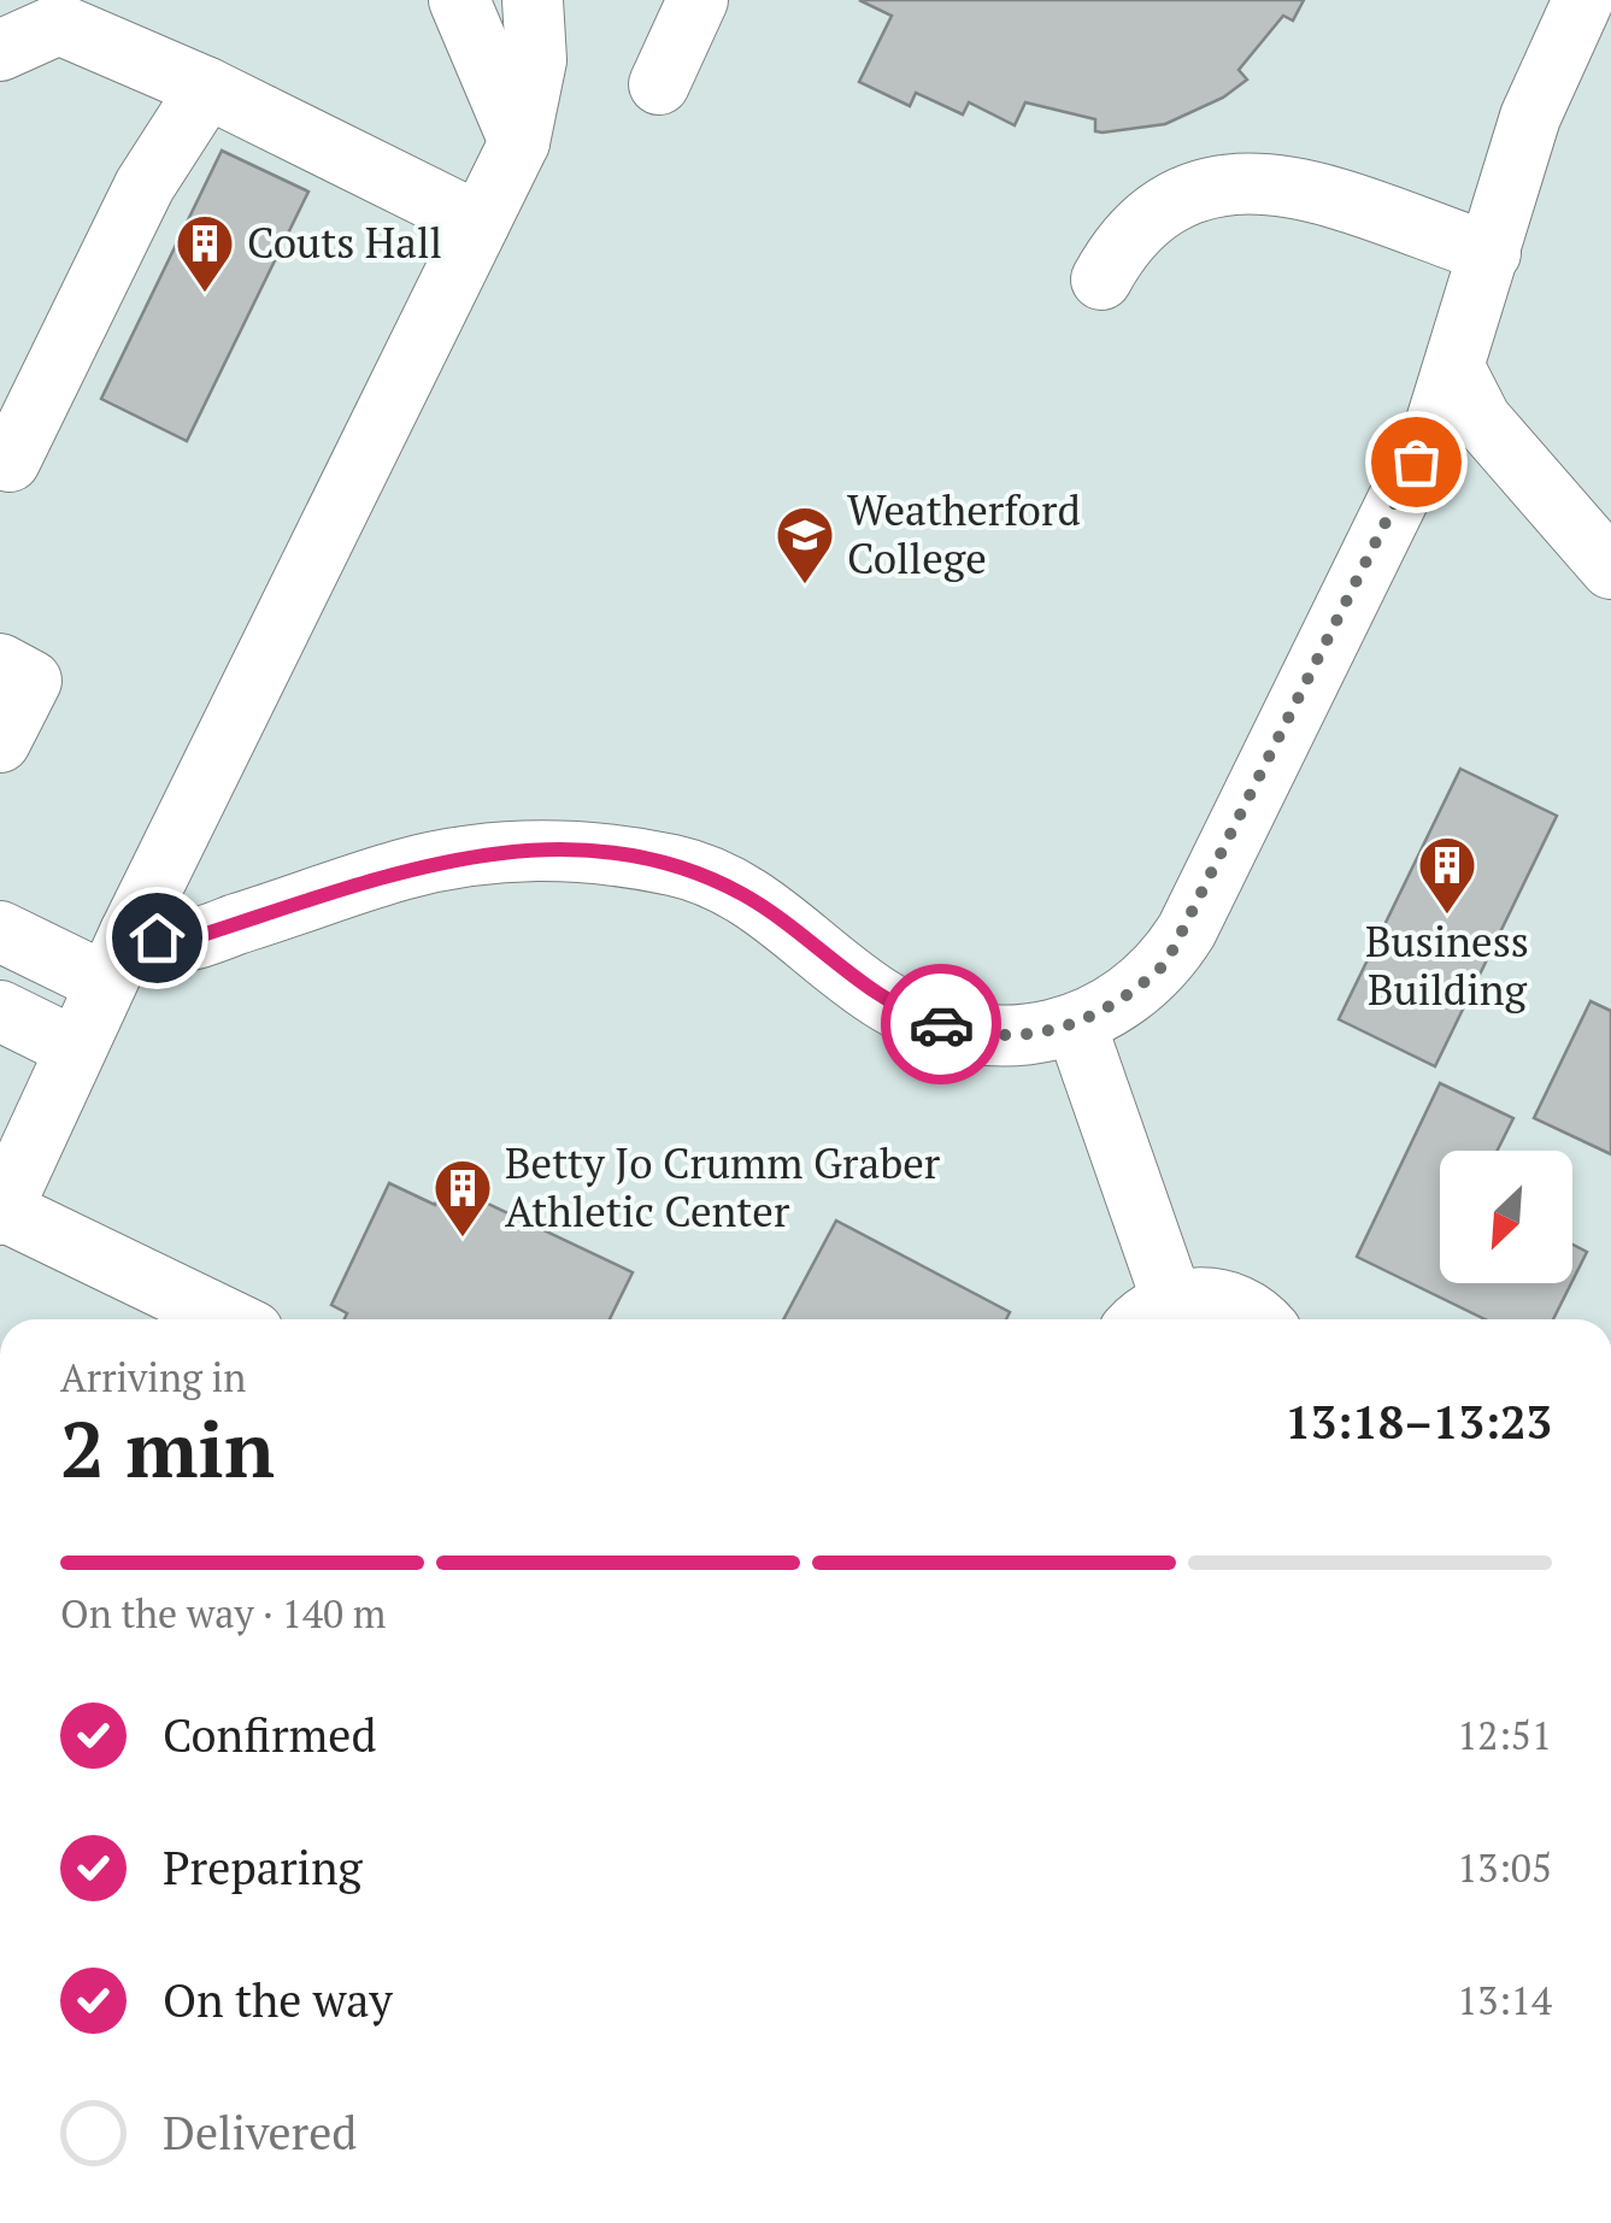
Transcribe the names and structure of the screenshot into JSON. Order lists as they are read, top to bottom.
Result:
{
  "places": {
    "building": ["Couts Hall", "Business Building", "Betty Jo Crumm Graber Athletic Center"],
    "school or university": ["Weatherford College"]
  },
  "north": "bottom left",
  "page": {
    "heading": ["2 min", "Arriving in", "13:18–13:23"],
    "bar": "On the way · 140 m",
    "list": [
      ["Confirmed", "12:51"],
      ["Preparing", "13:05"],
      ["On the way", "13:14"],
      "Delivered"
    ]
  }
}
